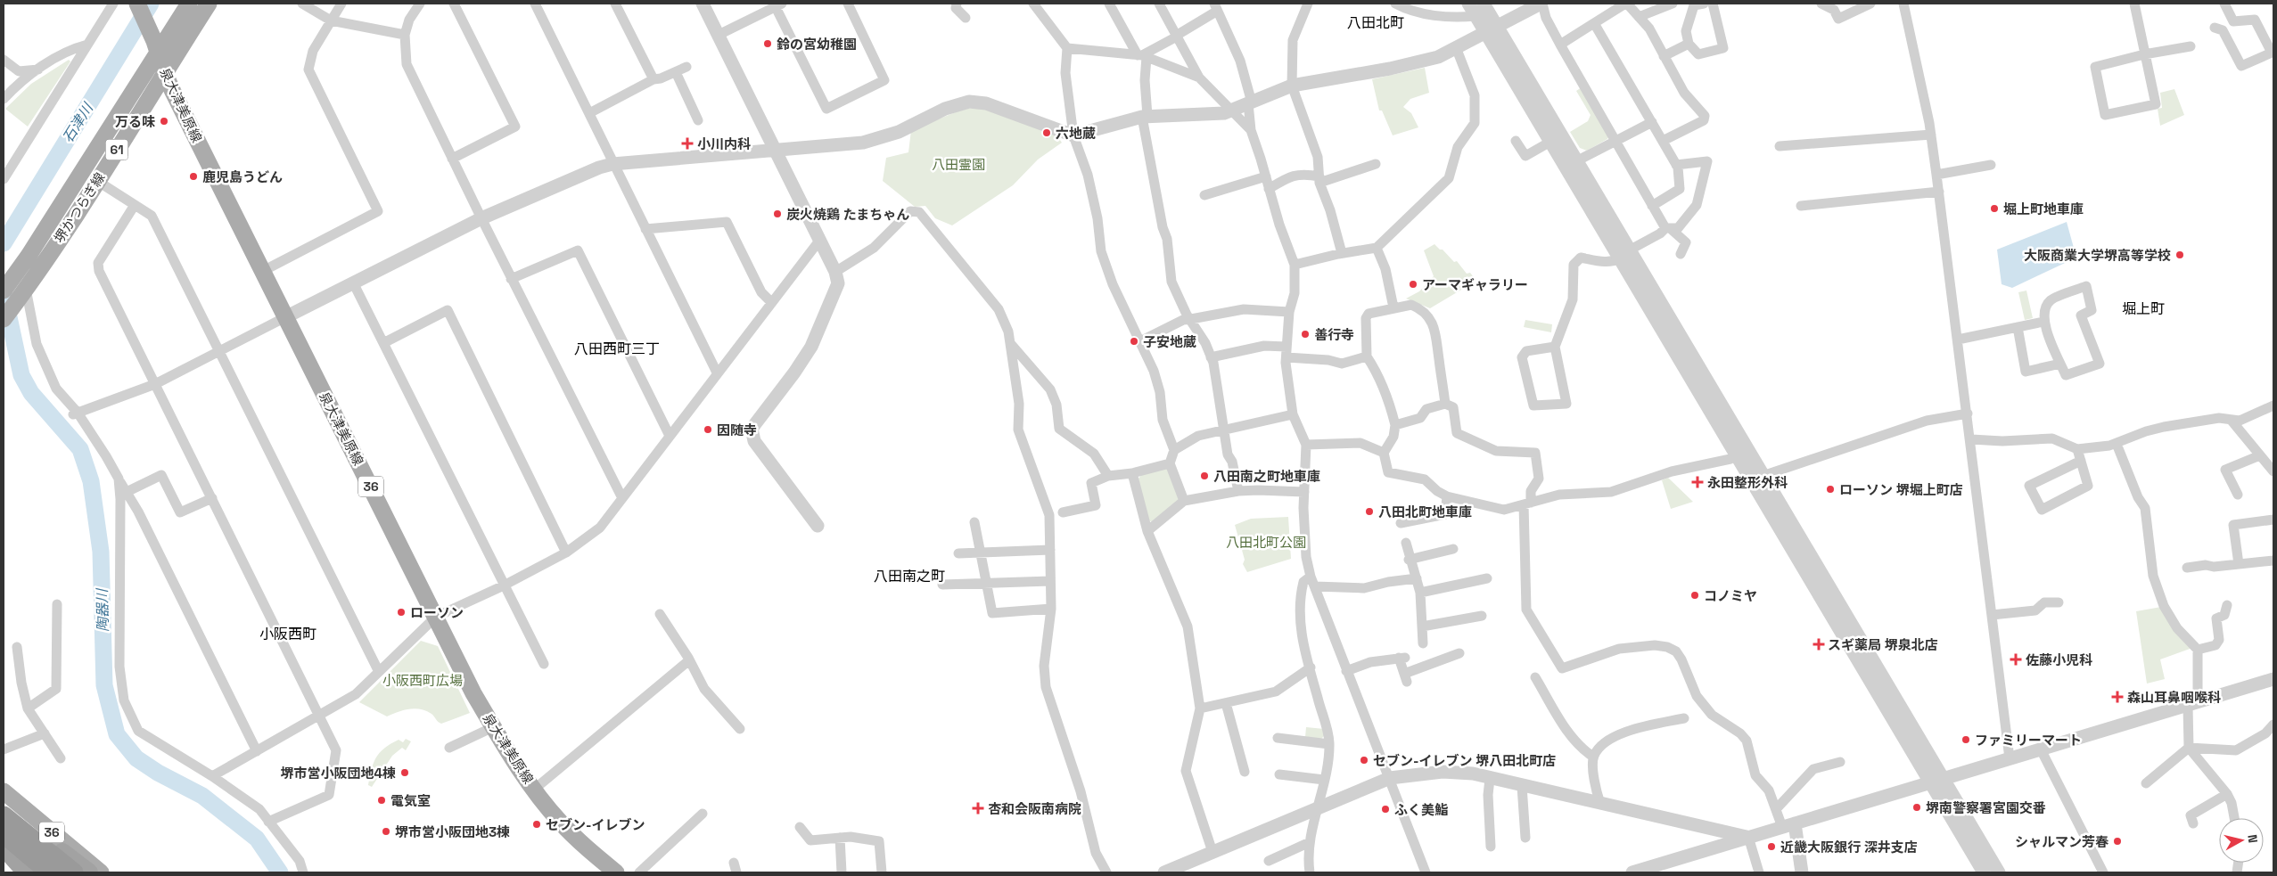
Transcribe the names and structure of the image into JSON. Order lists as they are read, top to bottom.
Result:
{
  "streets": {
    "main road": [
      "泉大津美原線",
      "61",
      "堺かつらぎ線",
      "36"
    ]
  },
  "crossings": [
    ["泉大津美原線", "堺かつらぎ線"]
  ],
  "districts": [
    "八田北町",
    "堀上町",
    "八田西町三丁",
    "八田南之町",
    "小阪西町"
  ],
  "water": ["石津川", "陶器川"],
  "parks": ["八田霊園", "八田北町公園", "小阪西町広場"],
  "places": {
    "other": [
      "鈴の宮幼稚園",
      "万る味",
      "六地蔵",
      "鹿児島うどん",
      "堀上町地車庫",
      "炭火焼鶏 たまちゃん",
      "大阪商業大学堺高等学校",
      "アーマギャラリー",
      "善行寺",
      "子安地蔵",
      "因随寺",
      "八田南之町地車庫",
      "ローソン 堺堀上町店",
      "八田北町地車庫",
      "コノミヤ",
      "ローソン",
      "ファミリーマート",
      "セブン-イレブン 堺八田北町店",
      "堺市営小阪団地4棟",
      "電気室",
      "堺南警察署宮園交番",
      "ふく美鮨",
      "セブン-イレブン",
      "堺市営小阪団地3棟",
      "シャルマン芳春",
      "近畿大阪銀行 深井支店"
    ],
    "health": [
      "小川内科",
      "永田整形外科",
      "スギ薬局 堺泉北店",
      "佐藤小児科",
      "森山耳鼻咽喉科",
      "杏和会阪南病院"
    ]
  },
  "north": "right"
}
